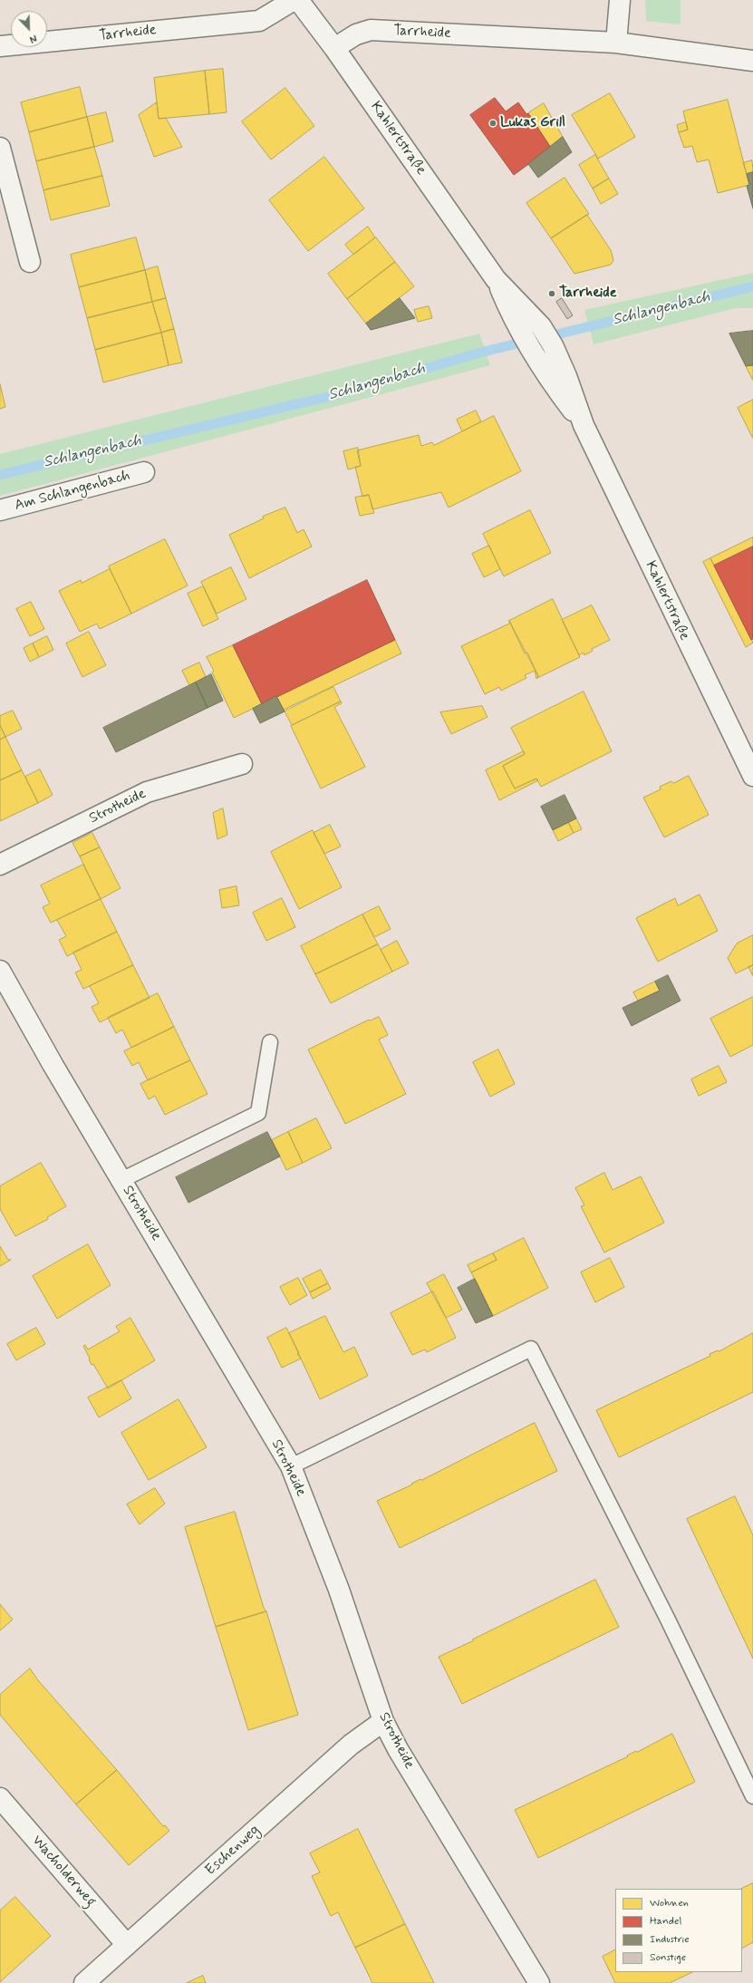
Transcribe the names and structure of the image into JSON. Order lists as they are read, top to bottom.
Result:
{
  "streets": {
    "street": [
      "Tarrheide",
      "Kahlertstraße",
      "Am Schlangenbach",
      "Strotheide",
      "Eschenweg",
      "Wacholderweg"
    ]
  },
  "crossings": [
    ["Tarrheide", "Kahlertstraße"],
    ["Strotheide", "Eschenweg"],
    ["Eschenweg", "Wacholderweg"]
  ],
  "water": ["Schlangenbach"],
  "places": ["Lukas Grill", "Tarrheide"],
  "legend": [
    "Wohnen",
    "Handel",
    "Industrie",
    "Sonstige"
  ],
  "north": "bottom right"
}
